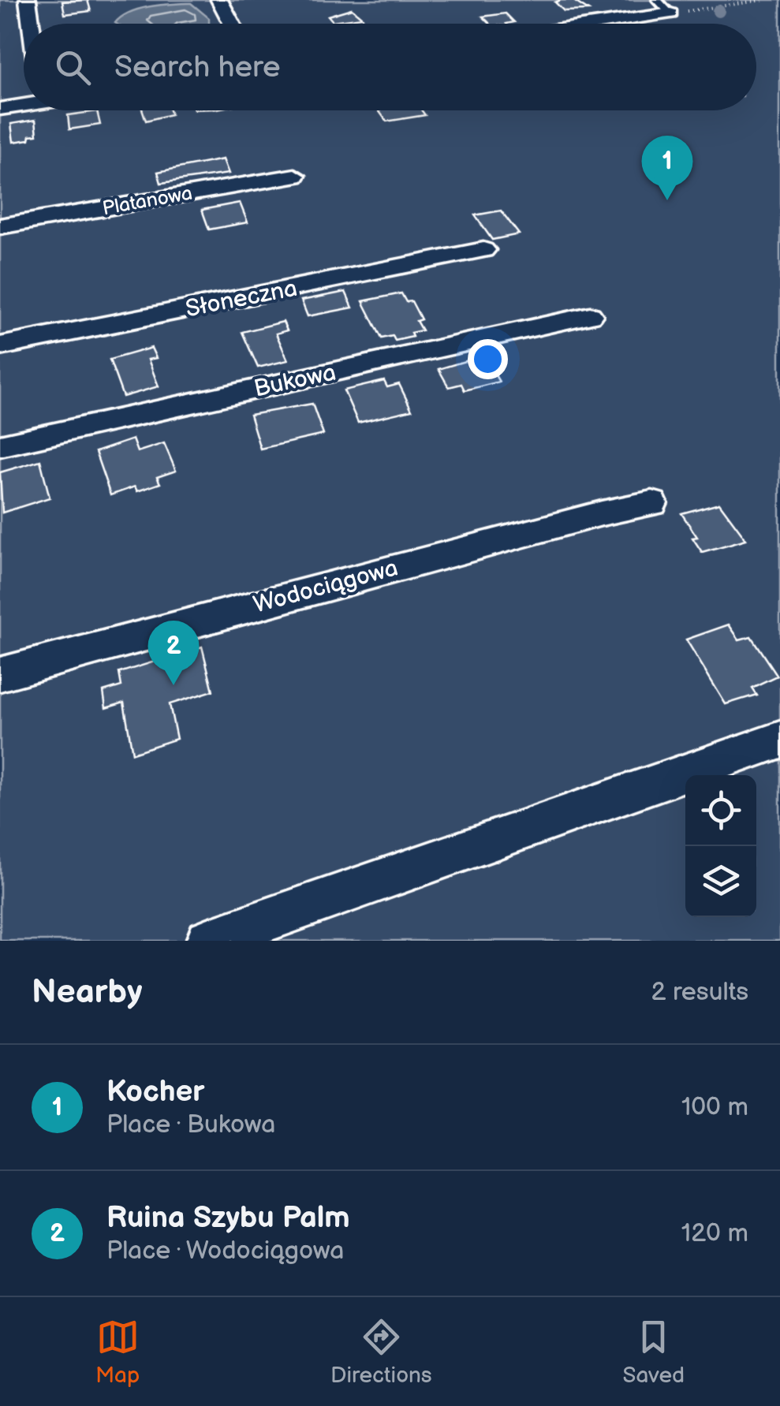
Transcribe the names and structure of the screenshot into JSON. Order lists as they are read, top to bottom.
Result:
{
  "streets": {
    "street": [
      "Platanowa",
      "Słoneczna",
      "Bukowa",
      "Wodociągowa"
    ]
  },
  "page": {
    "search": "Search here",
    "pins": ["1", "2"],
    "heading": ["Nearby", "2 results"],
    "list": [
      {
        "mark": "1",
        "name": "Kocher",
        "note": "Place · Bukowa",
        "value": "100 m"
      },
      {
        "mark": "2",
        "name": "Ruina Szybu Palm",
        "note": "Place · Wodociągowa",
        "value": "120 m"
      }
    ],
    "nav": ["Map", "Directions", "Saved"]
  }
}
